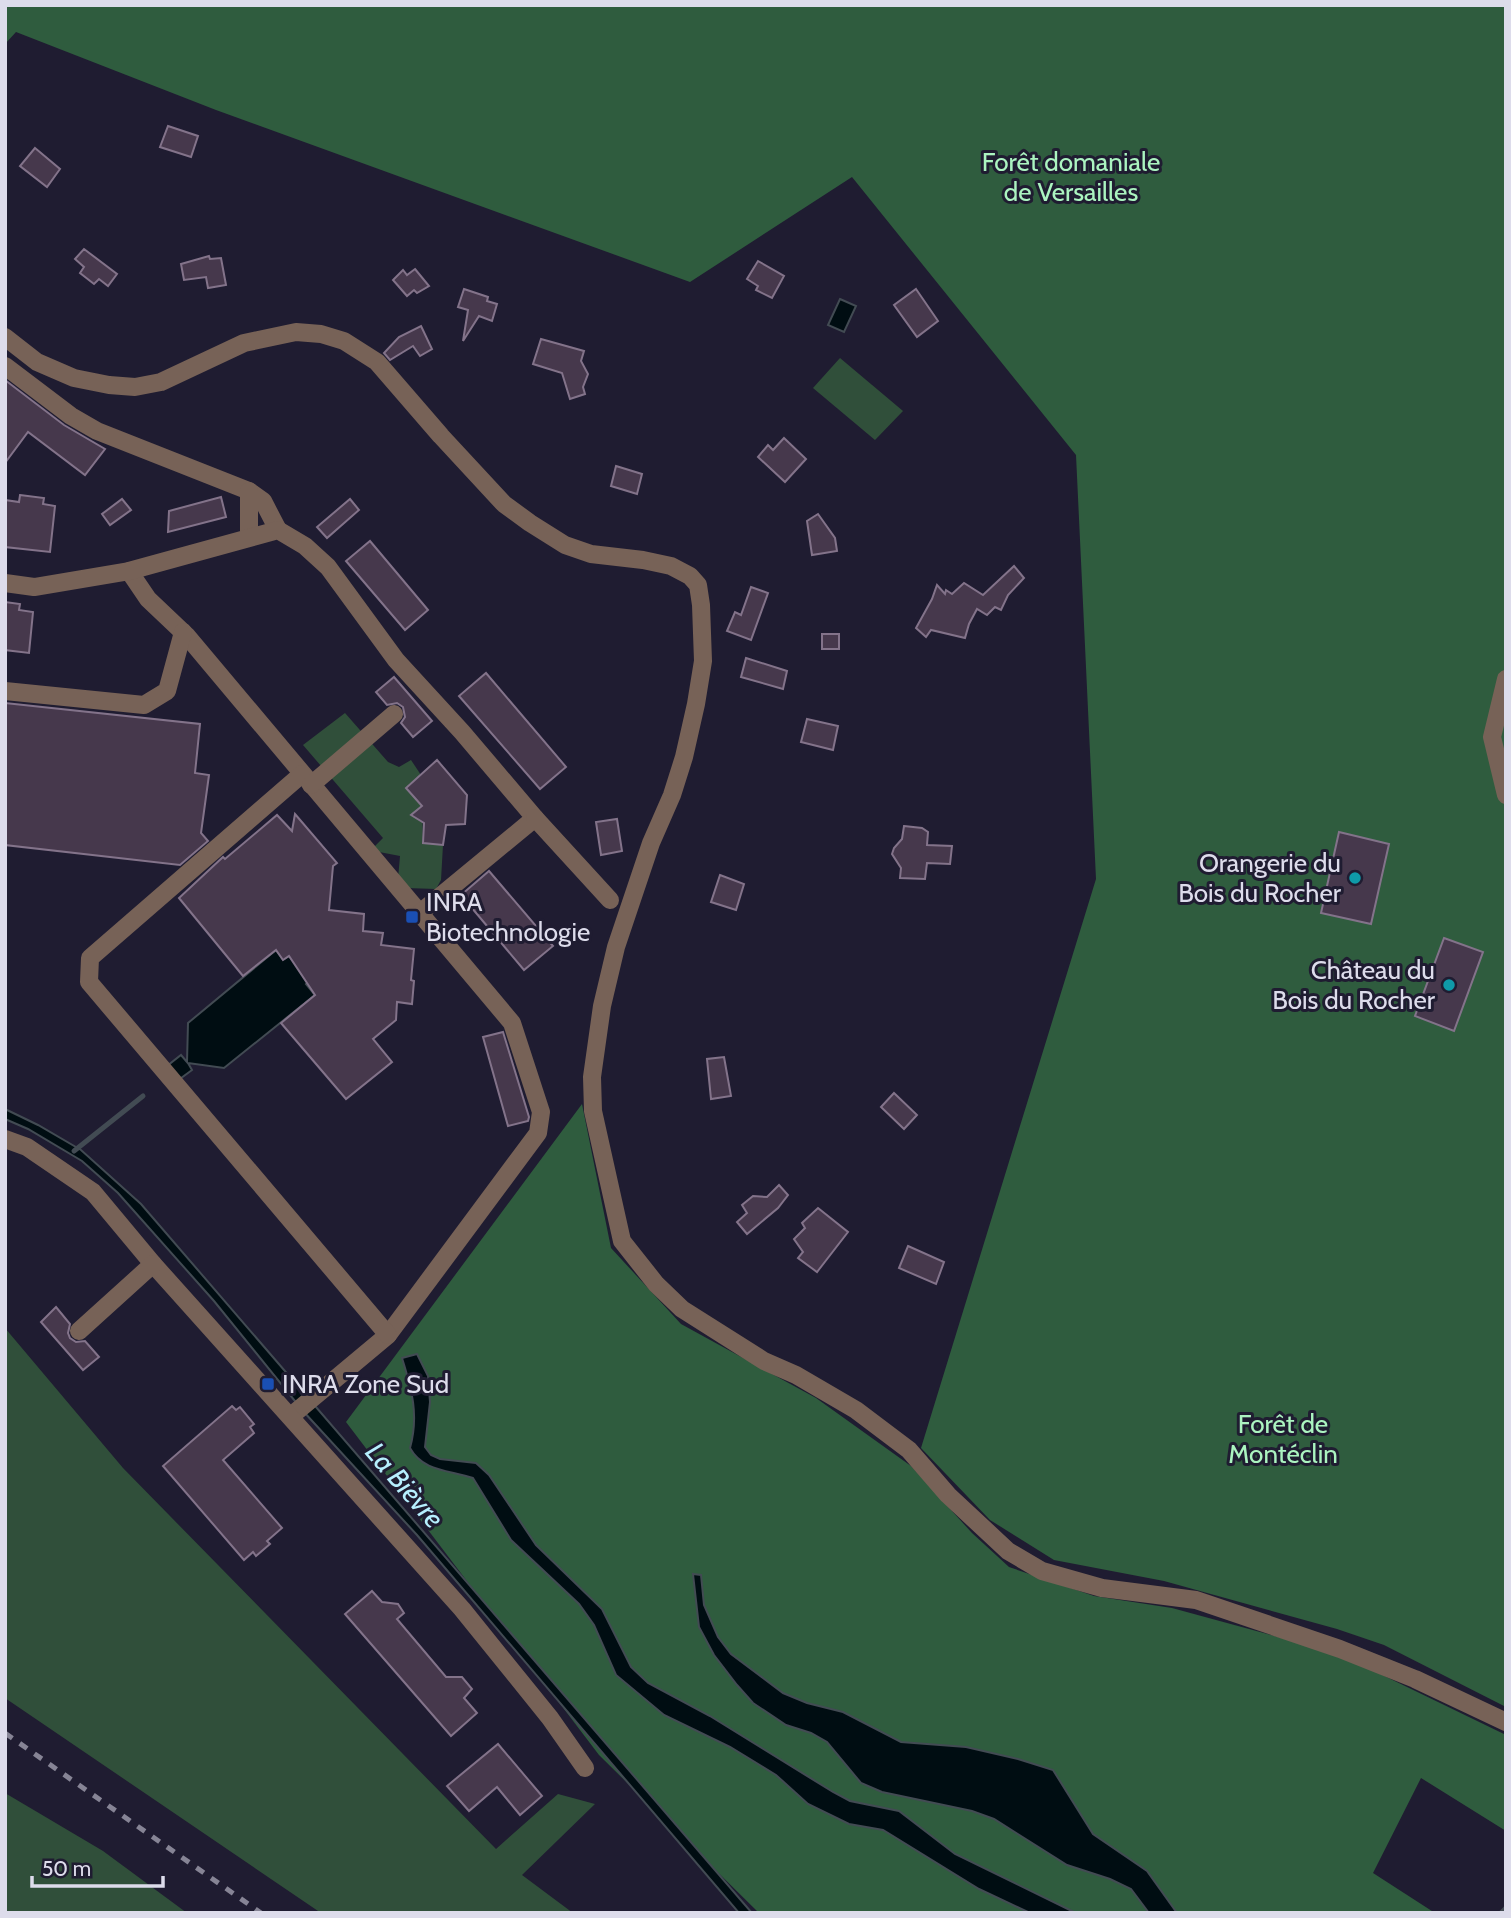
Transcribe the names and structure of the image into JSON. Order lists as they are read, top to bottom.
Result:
{
  "water": ["La Bièvre"],
  "parks": ["Forêt domaniale de Versailles", "Forêt de Montéclin"],
  "places": {
    "other": ["Orangerie du Bois du Rocher", "Château du Bois du Rocher"],
    "transit": ["INRA Biotechnologie", "INRA Zone Sud"]
  },
  "scale_bar": "50 m"
}
